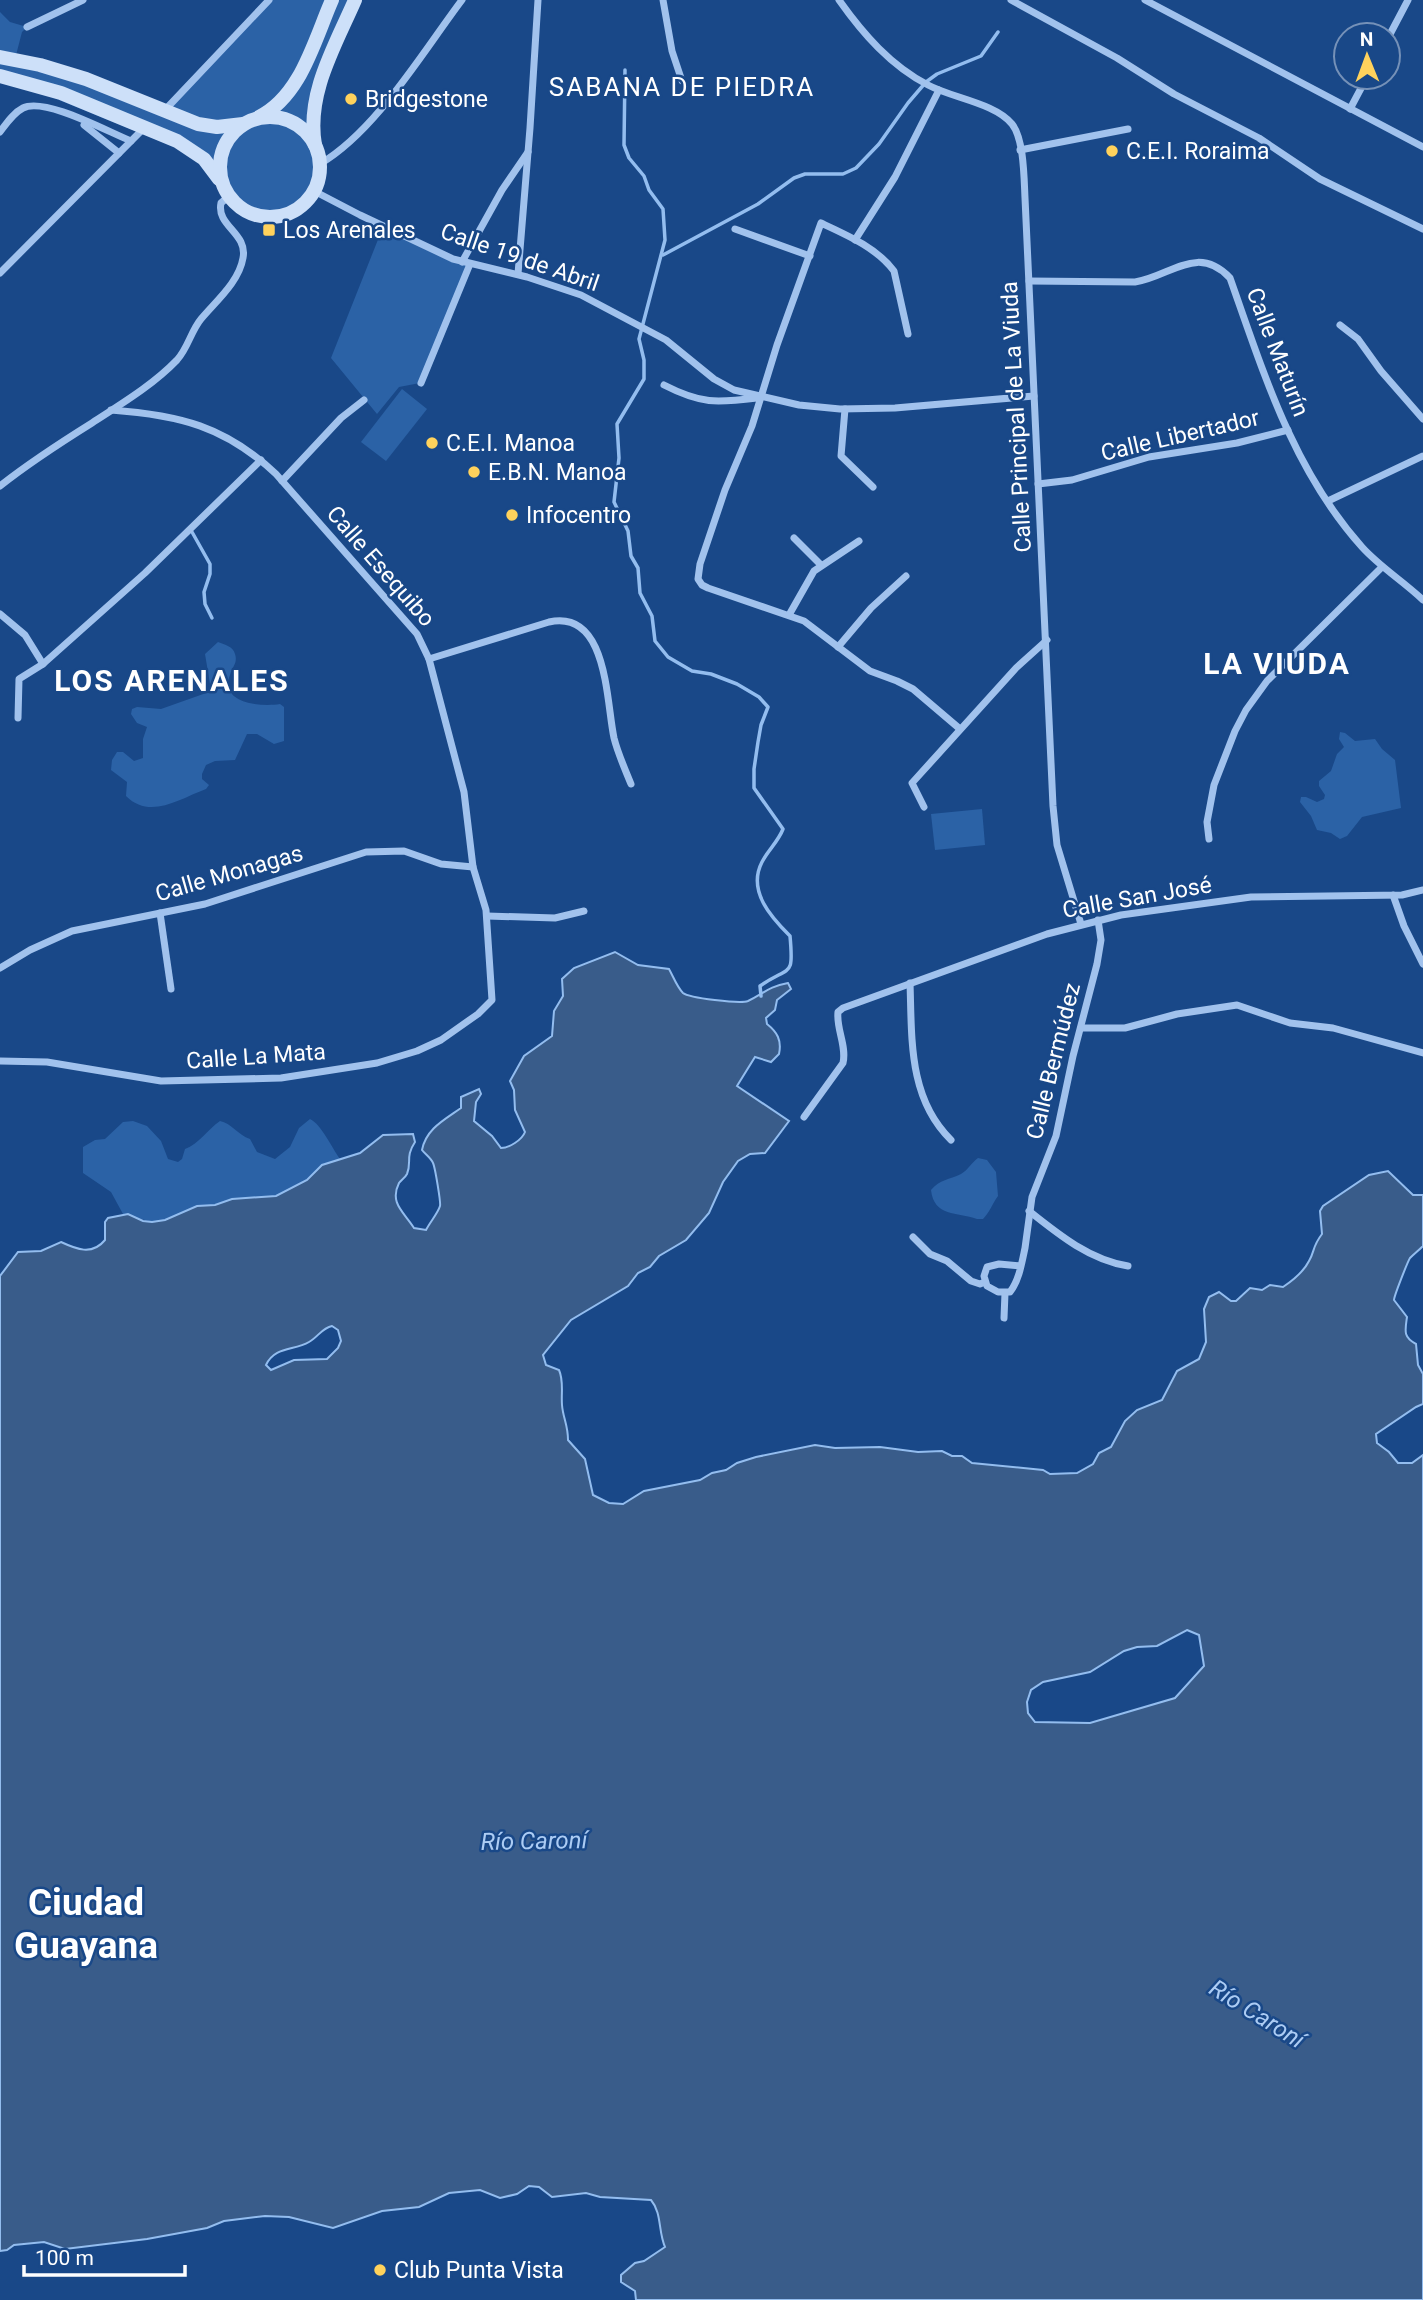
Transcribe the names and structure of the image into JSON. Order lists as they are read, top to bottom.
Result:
{
  "streets": {
    "street": [
      "Calle 19 de Abril",
      "Calle Maturín",
      "Calle Principal de La Viuda",
      "Calle Libertador",
      "Calle Esequibo",
      "Calle Monagas",
      "Calle San José",
      "Calle La Mata",
      "Calle Bermúdez"
    ]
  },
  "crossings": [
    ["Calle 19 de Abril", "Calle Principal de La Viuda"],
    ["Calle Maturín", "Calle Principal de La Viuda"],
    ["Calle Maturín", "Calle Libertador"],
    ["Calle Principal de La Viuda", "Calle Libertador"],
    ["Calle Principal de La Viuda", "Calle San José"],
    ["Calle Esequibo", "Calle Monagas"],
    ["Calle Esequibo", "Calle La Mata"],
    ["Calle San José", "Calle Bermúdez"]
  ],
  "districts": [
    "SABANA DE PIEDRA",
    "LA VIUDA",
    "LOS ARENALES",
    "Ciudad Guayana"
  ],
  "water": ["Río Caroní"],
  "places": {
    "other": [
      "Bridgestone",
      "C.E.I. Roraima",
      "C.E.I. Manoa",
      "E.B.N. Manoa",
      "Infocentro",
      "Club Punta Vista"
    ],
    "transit": ["Los Arenales"]
  },
  "scale_bar": "100 m",
  "north": "top"
}
